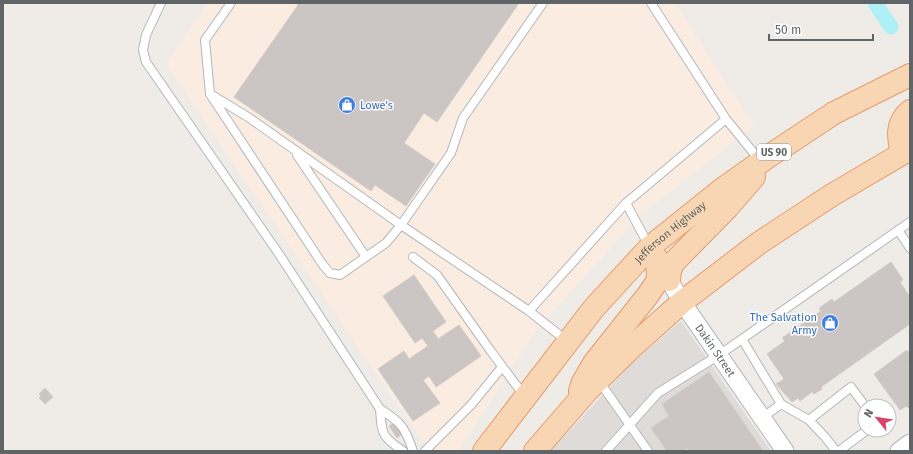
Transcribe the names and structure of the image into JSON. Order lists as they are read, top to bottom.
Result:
{
  "streets": {
    "main road": ["US 90", "Jefferson Highway"],
    "street": ["Dakin Street"]
  },
  "crossings": [
    ["Jefferson Highway", "Dakin Street"]
  ],
  "places": {
    "shop": ["Lowe's", "The Salvation Army"]
  },
  "scale_bar": "50 m",
  "north": "top left"
}
